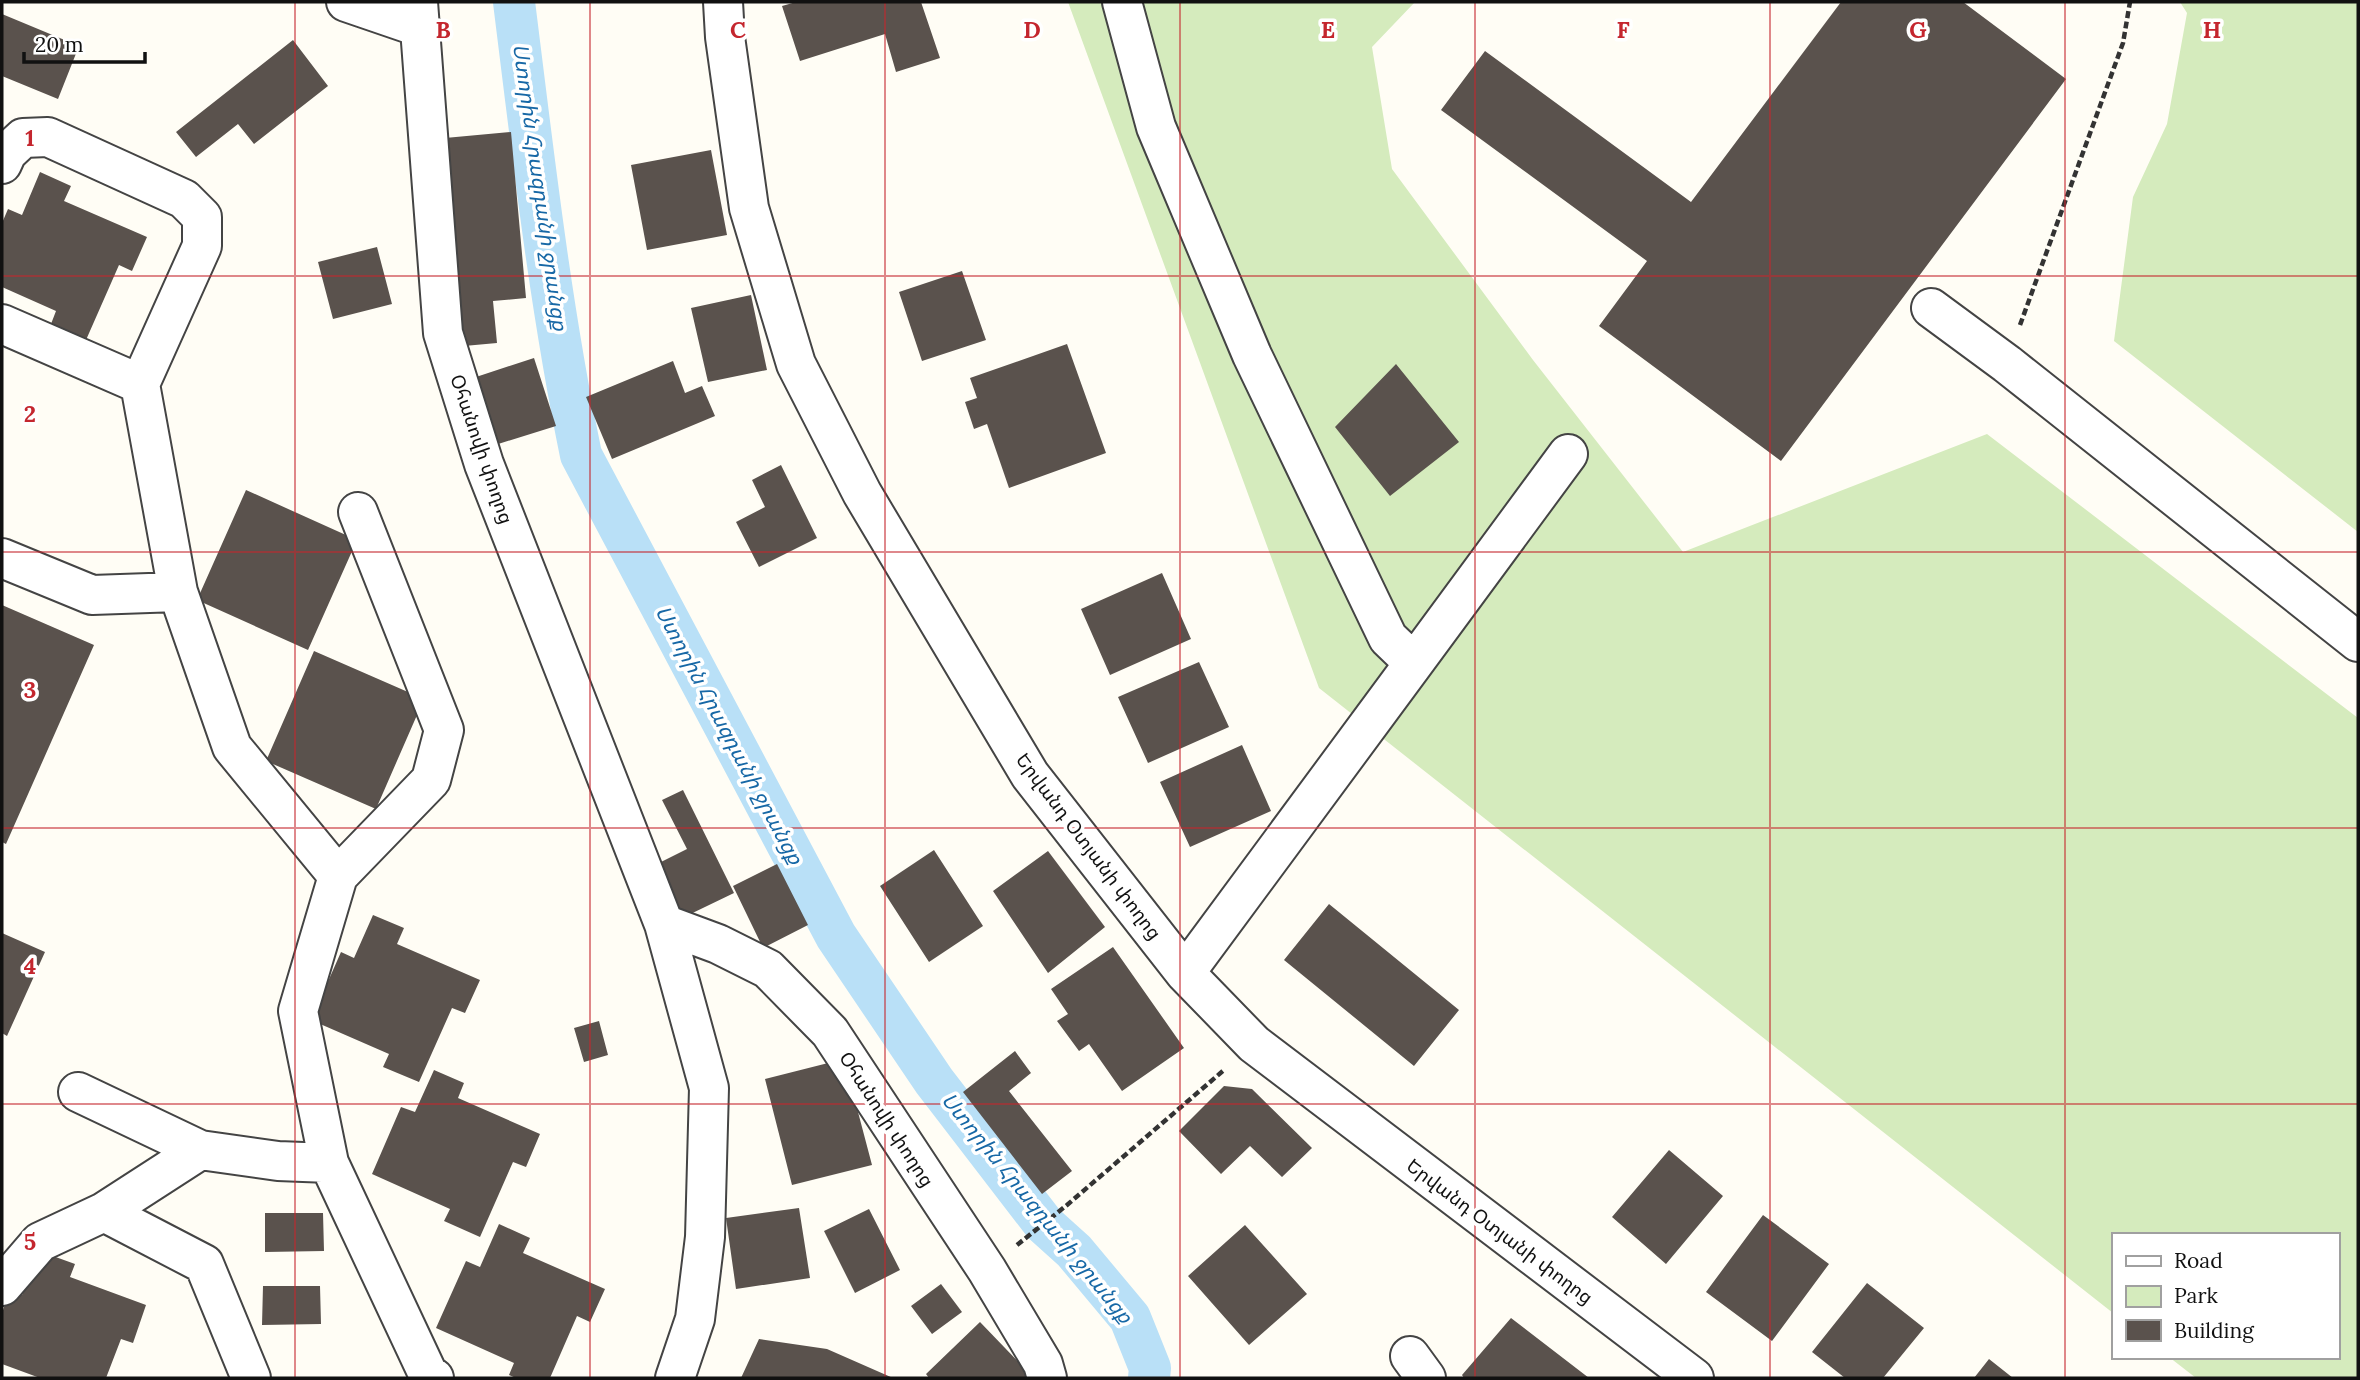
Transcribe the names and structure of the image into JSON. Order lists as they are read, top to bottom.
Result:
{
  "streets": {
    "street": ["Օհանովի փողոց", "Երվանդ Օտյանի փողոց"]
  },
  "water": ["Ստորին Հրազդանի ջրանցք"],
  "legend": ["Road", "Park", "Building"],
  "scale_bar": "20 m",
  "grid": {
    "columns": [
      "B",
      "C",
      "D",
      "E",
      "F",
      "G",
      "H"
    ],
    "rows": [
      "1",
      "2",
      "3",
      "4",
      "5"
    ]
  }
}
